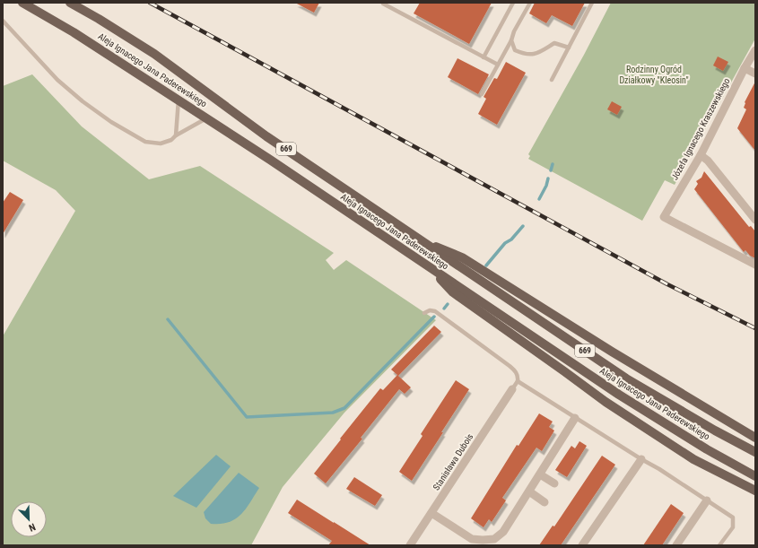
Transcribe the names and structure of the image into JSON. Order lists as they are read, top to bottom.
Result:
{
  "streets": {
    "main road": ["Aleja Ignacego Jana Paderewskiego", "669"],
    "street": ["Józefa Ignacego Kraszewskiego", "Stanisława Dubois"]
  },
  "parks": ["Rodzinny Ogród Działkowy \"Kleosin\""],
  "north": "bottom right"
}
